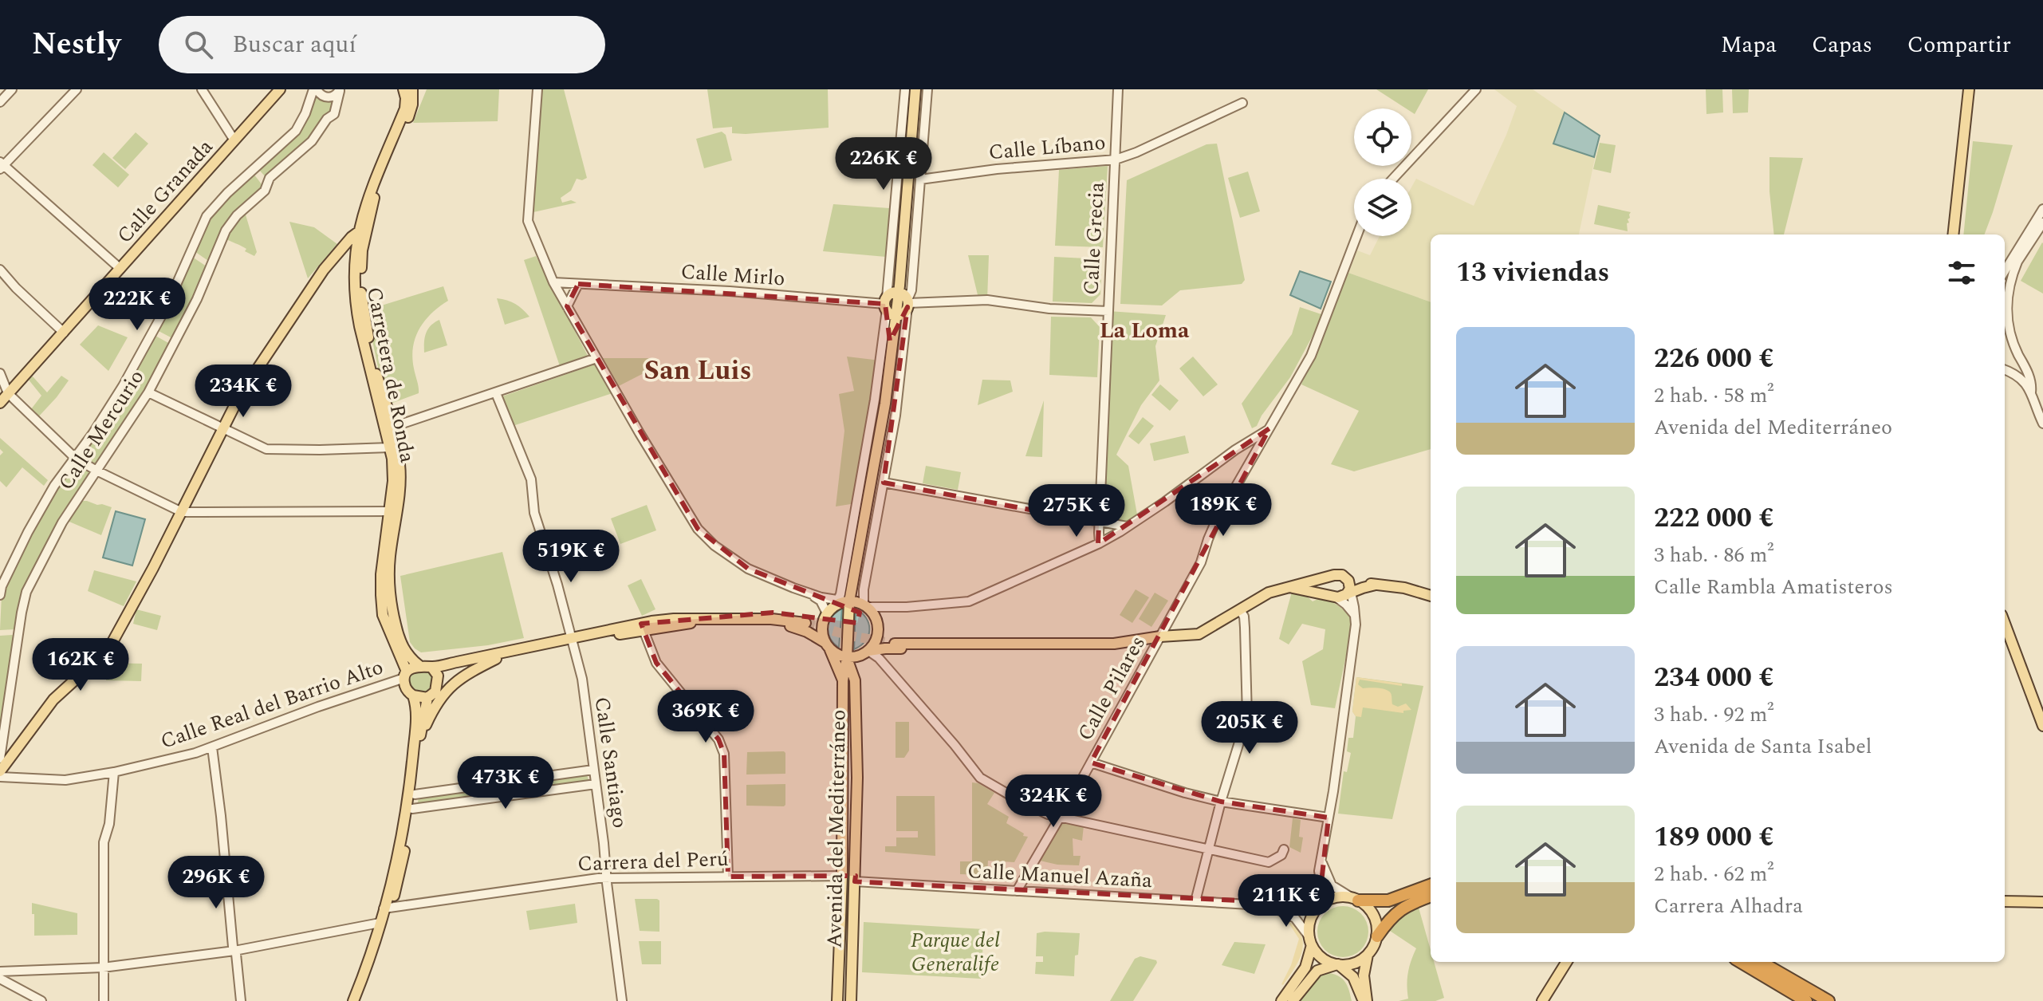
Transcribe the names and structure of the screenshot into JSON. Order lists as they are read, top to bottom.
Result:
{
  "streets": {
    "main road": ["Calle Granada", "Carretera de Ronda", "Avenida del Mediterráneo"],
    "street": [
      "Calle Líbano",
      "Calle Grecia",
      "Calle Mirlo",
      "Calle Mercurio",
      "Calle Pilares",
      "Calle Real del Barrio Alto",
      "Calle Santiago",
      "Carrera del Perú",
      "Calle Manuel Azaña"
    ]
  },
  "crossings": [
    ["Calle Líbano", "Calle Grecia"],
    ["Calle Mirlo", "Avenida del Mediterráneo"],
    ["Carretera de Ronda", "Calle Real del Barrio Alto"],
    ["Calle Pilares", "Calle Manuel Azaña"],
    ["Calle Santiago", "Carrera del Perú"],
    ["Avenida del Mediterráneo", "Carrera del Perú"],
    ["Avenida del Mediterráneo", "Calle Manuel Azaña"]
  ],
  "districts": ["La Loma", "San Luis"],
  "parks": ["Parque del Generalife"],
  "page": {
    "header": "Nestly",
    "search": "Buscar aquí",
    "nav": ["Mapa", "Capas", "Compartir"],
    "price": [
      "226K €",
      "222K €",
      "234K €",
      "189K €",
      "275K €",
      "519K €",
      "162K €",
      "369K €",
      "205K €",
      "473K €",
      "324K €",
      "296K €",
      "211K €"
    ],
    "heading": "13 viviendas",
    "list": [
      {
        "name": "226 000 €",
        "note": "2 hab. · 58 m² · Avenida del Mediterráneo"
      },
      {
        "name": "222 000 €",
        "note": "3 hab. · 86 m² · Calle Rambla Amatisteros"
      },
      {
        "name": "234 000 €",
        "note": "3 hab. · 92 m² · Avenida de Santa Isabel"
      },
      {
        "name": "189 000 €",
        "note": "2 hab. · 62 m² · Carrera Alhadra"
      }
    ]
  }
}
